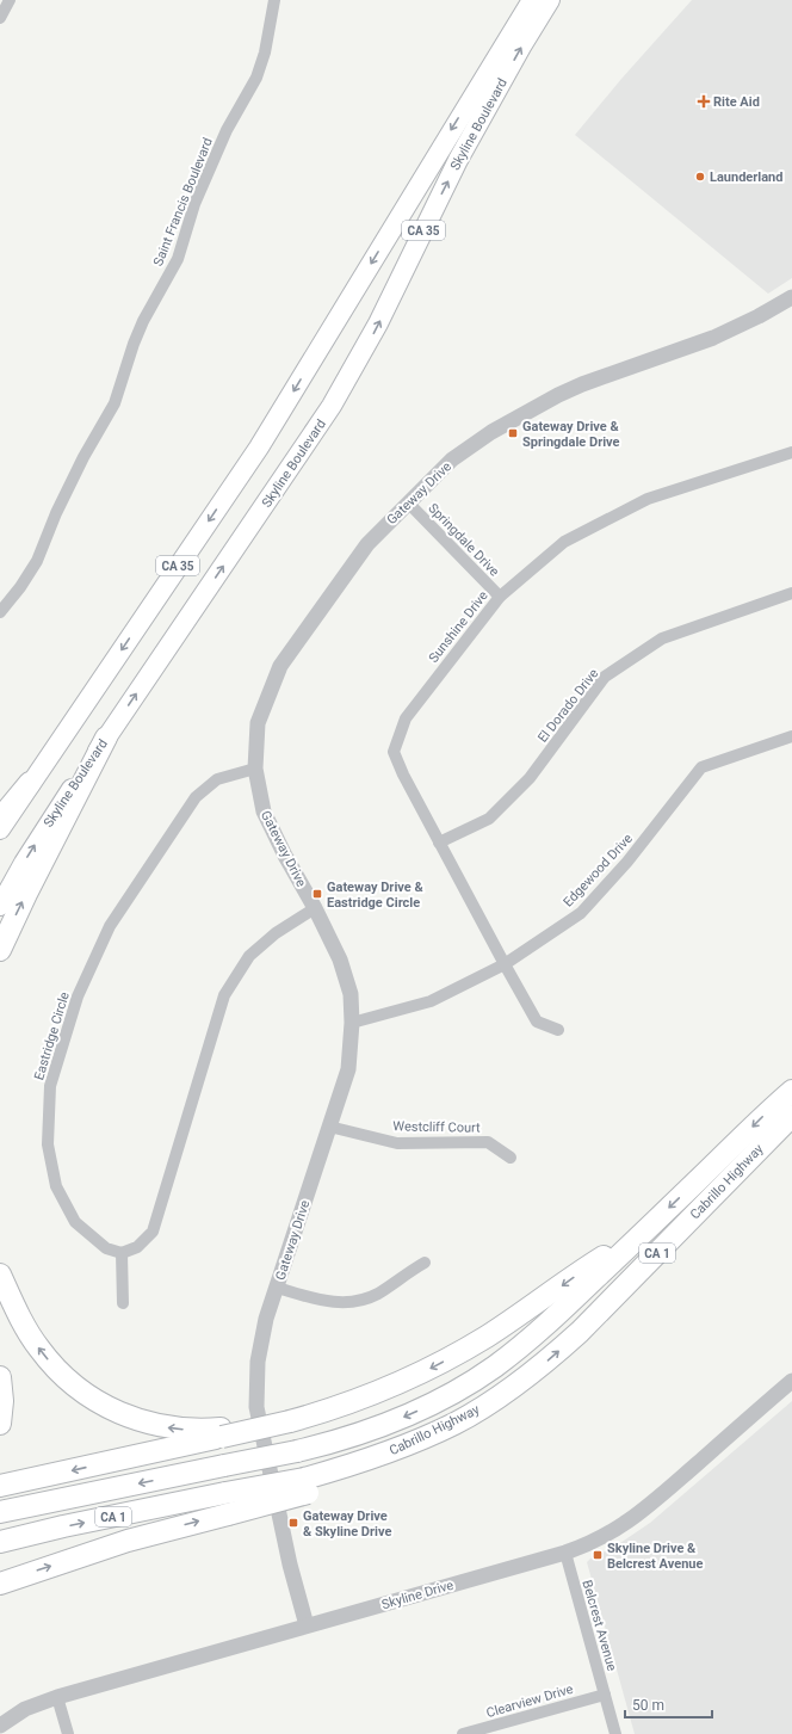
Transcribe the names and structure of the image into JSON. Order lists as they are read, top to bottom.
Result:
{
  "streets": {
    "highway": ["Cabrillo Highway", "CA 1"],
    "main road": ["Skyline Boulevard", "CA 35"],
    "street": [
      "Saint Francis Boulevard",
      "Gateway Drive",
      "Springdale Drive",
      "Sunshine Drive",
      "El Dorado Drive",
      "Edgewood Drive",
      "Eastridge Circle",
      "Westcliff Court",
      "Skyline Drive",
      "Belcrest Avenue",
      "Clearview Drive"
    ]
  },
  "crossings": [
    ["Gateway Drive", "Springdale Drive"],
    ["Gateway Drive", "Edgewood Drive"],
    ["Gateway Drive", "Eastridge Circle"],
    ["Gateway Drive", "Westcliff Court"],
    ["Gateway Drive", "Skyline Drive"],
    ["Springdale Drive", "Sunshine Drive"],
    ["Sunshine Drive", "El Dorado Drive"],
    ["Sunshine Drive", "Edgewood Drive"],
    ["Cabrillo Highway", "CA 1"],
    ["Skyline Drive", "Belcrest Avenue"],
    ["Belcrest Avenue", "Clearview Drive"]
  ],
  "places": {
    "health": ["Rite Aid"],
    "other": ["Launderland"],
    "transit": [
      "Gateway Drive & Springdale Drive",
      "Gateway Drive & Eastridge Circle",
      "Gateway Drive & Skyline Drive",
      "Skyline Drive & Belcrest Avenue"
    ]
  },
  "scale_bar": "50 m"
}
